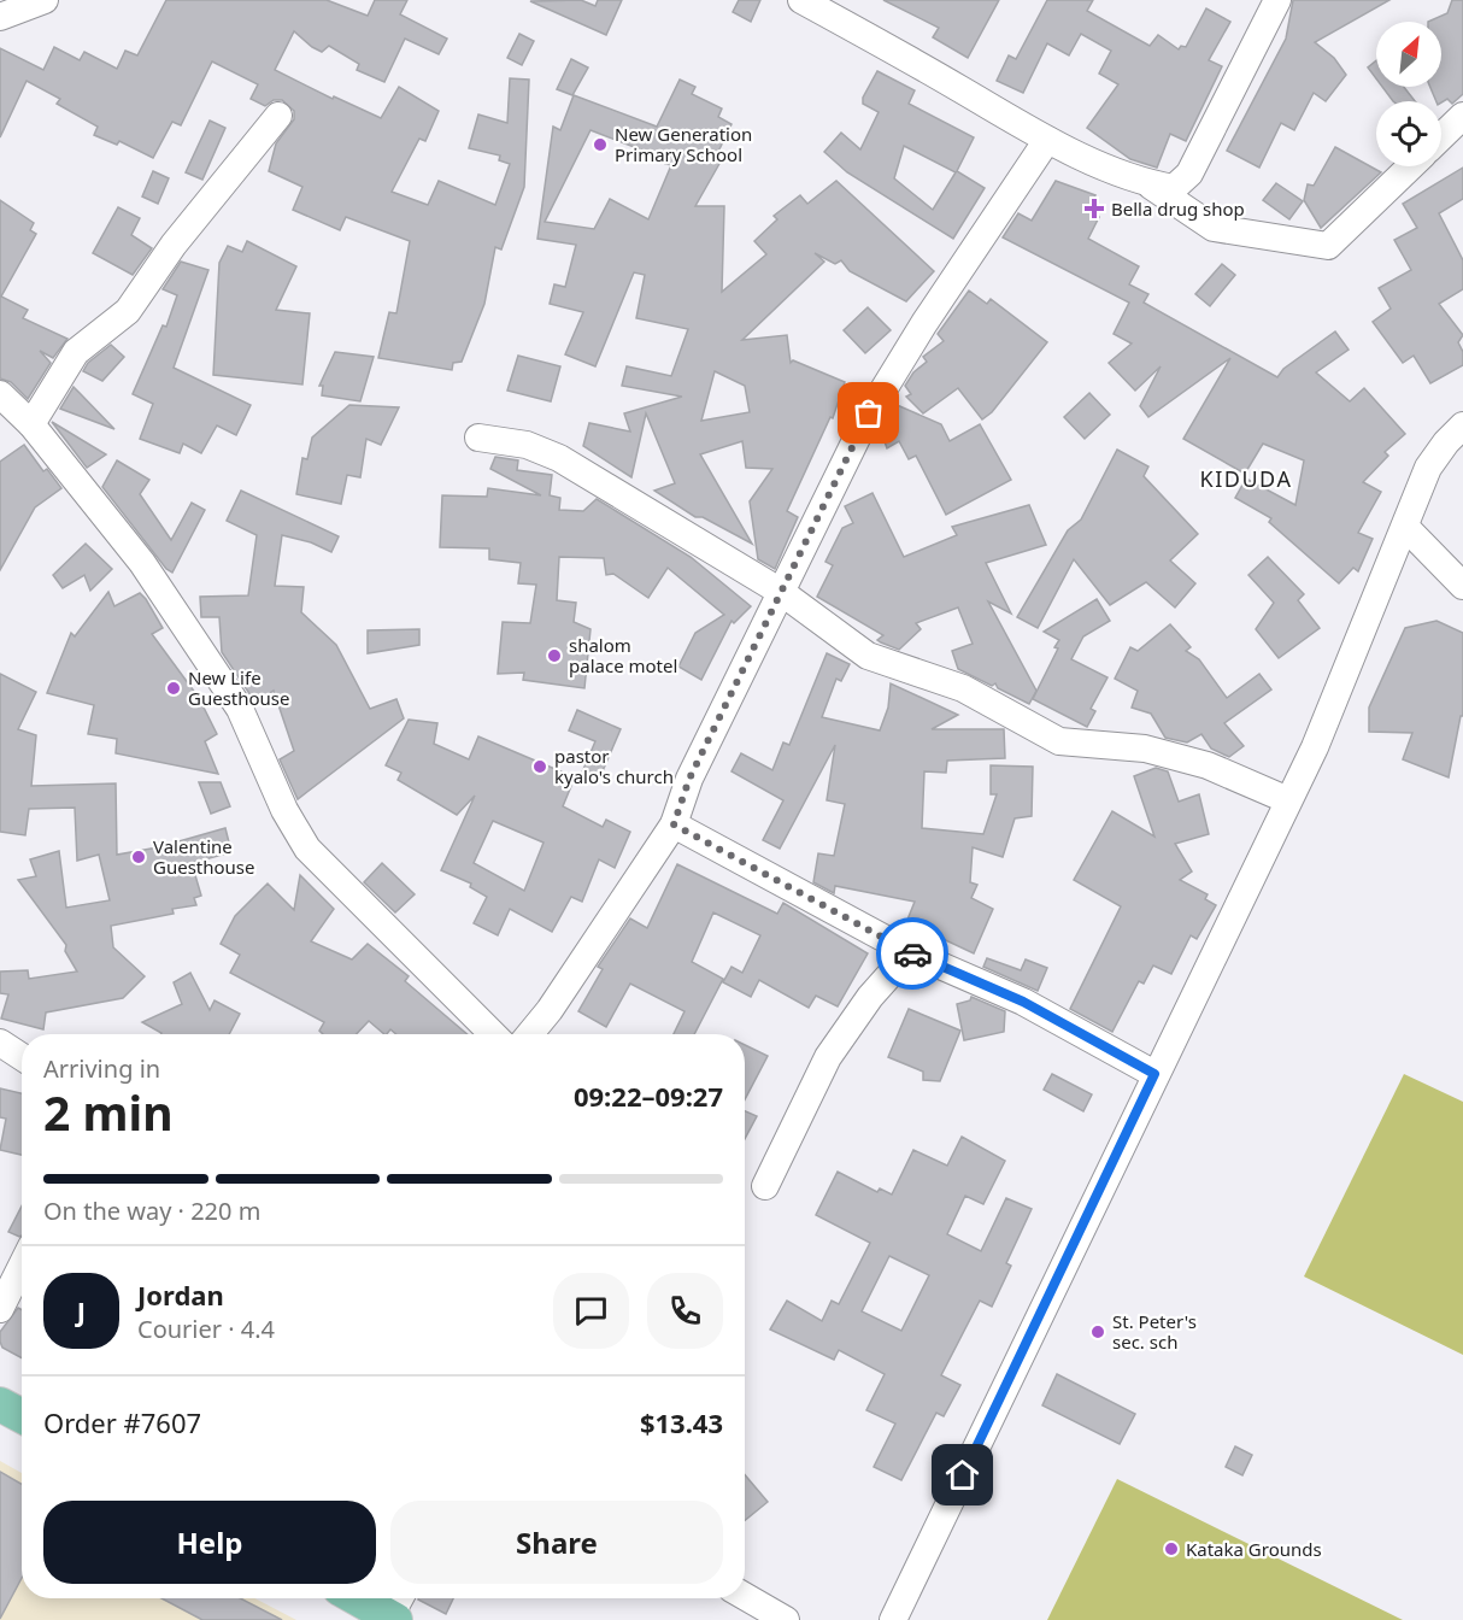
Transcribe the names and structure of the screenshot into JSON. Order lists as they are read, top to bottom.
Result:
{
  "districts": ["KIDUDA"],
  "places": {
    "other": [
      "New Generation Primary School",
      "shalom palace motel",
      "New Life Guesthouse",
      "pastor kyalo's church",
      "Valentine Guesthouse",
      "St. Peter's sec. sch",
      "Kataka Grounds"
    ],
    "health": ["Bella drug shop"]
  },
  "north": "top right",
  "page": {
    "heading": ["2 min", "Arriving in", "09:22–09:27"],
    "panel": [
      "Jordan",
      "Courier · 4.4",
      "Order #7607",
      "$13.43"
    ],
    "bar": "On the way · 220 m",
    "round": "J",
    "buttons": ["Help", "Share"]
  }
}
